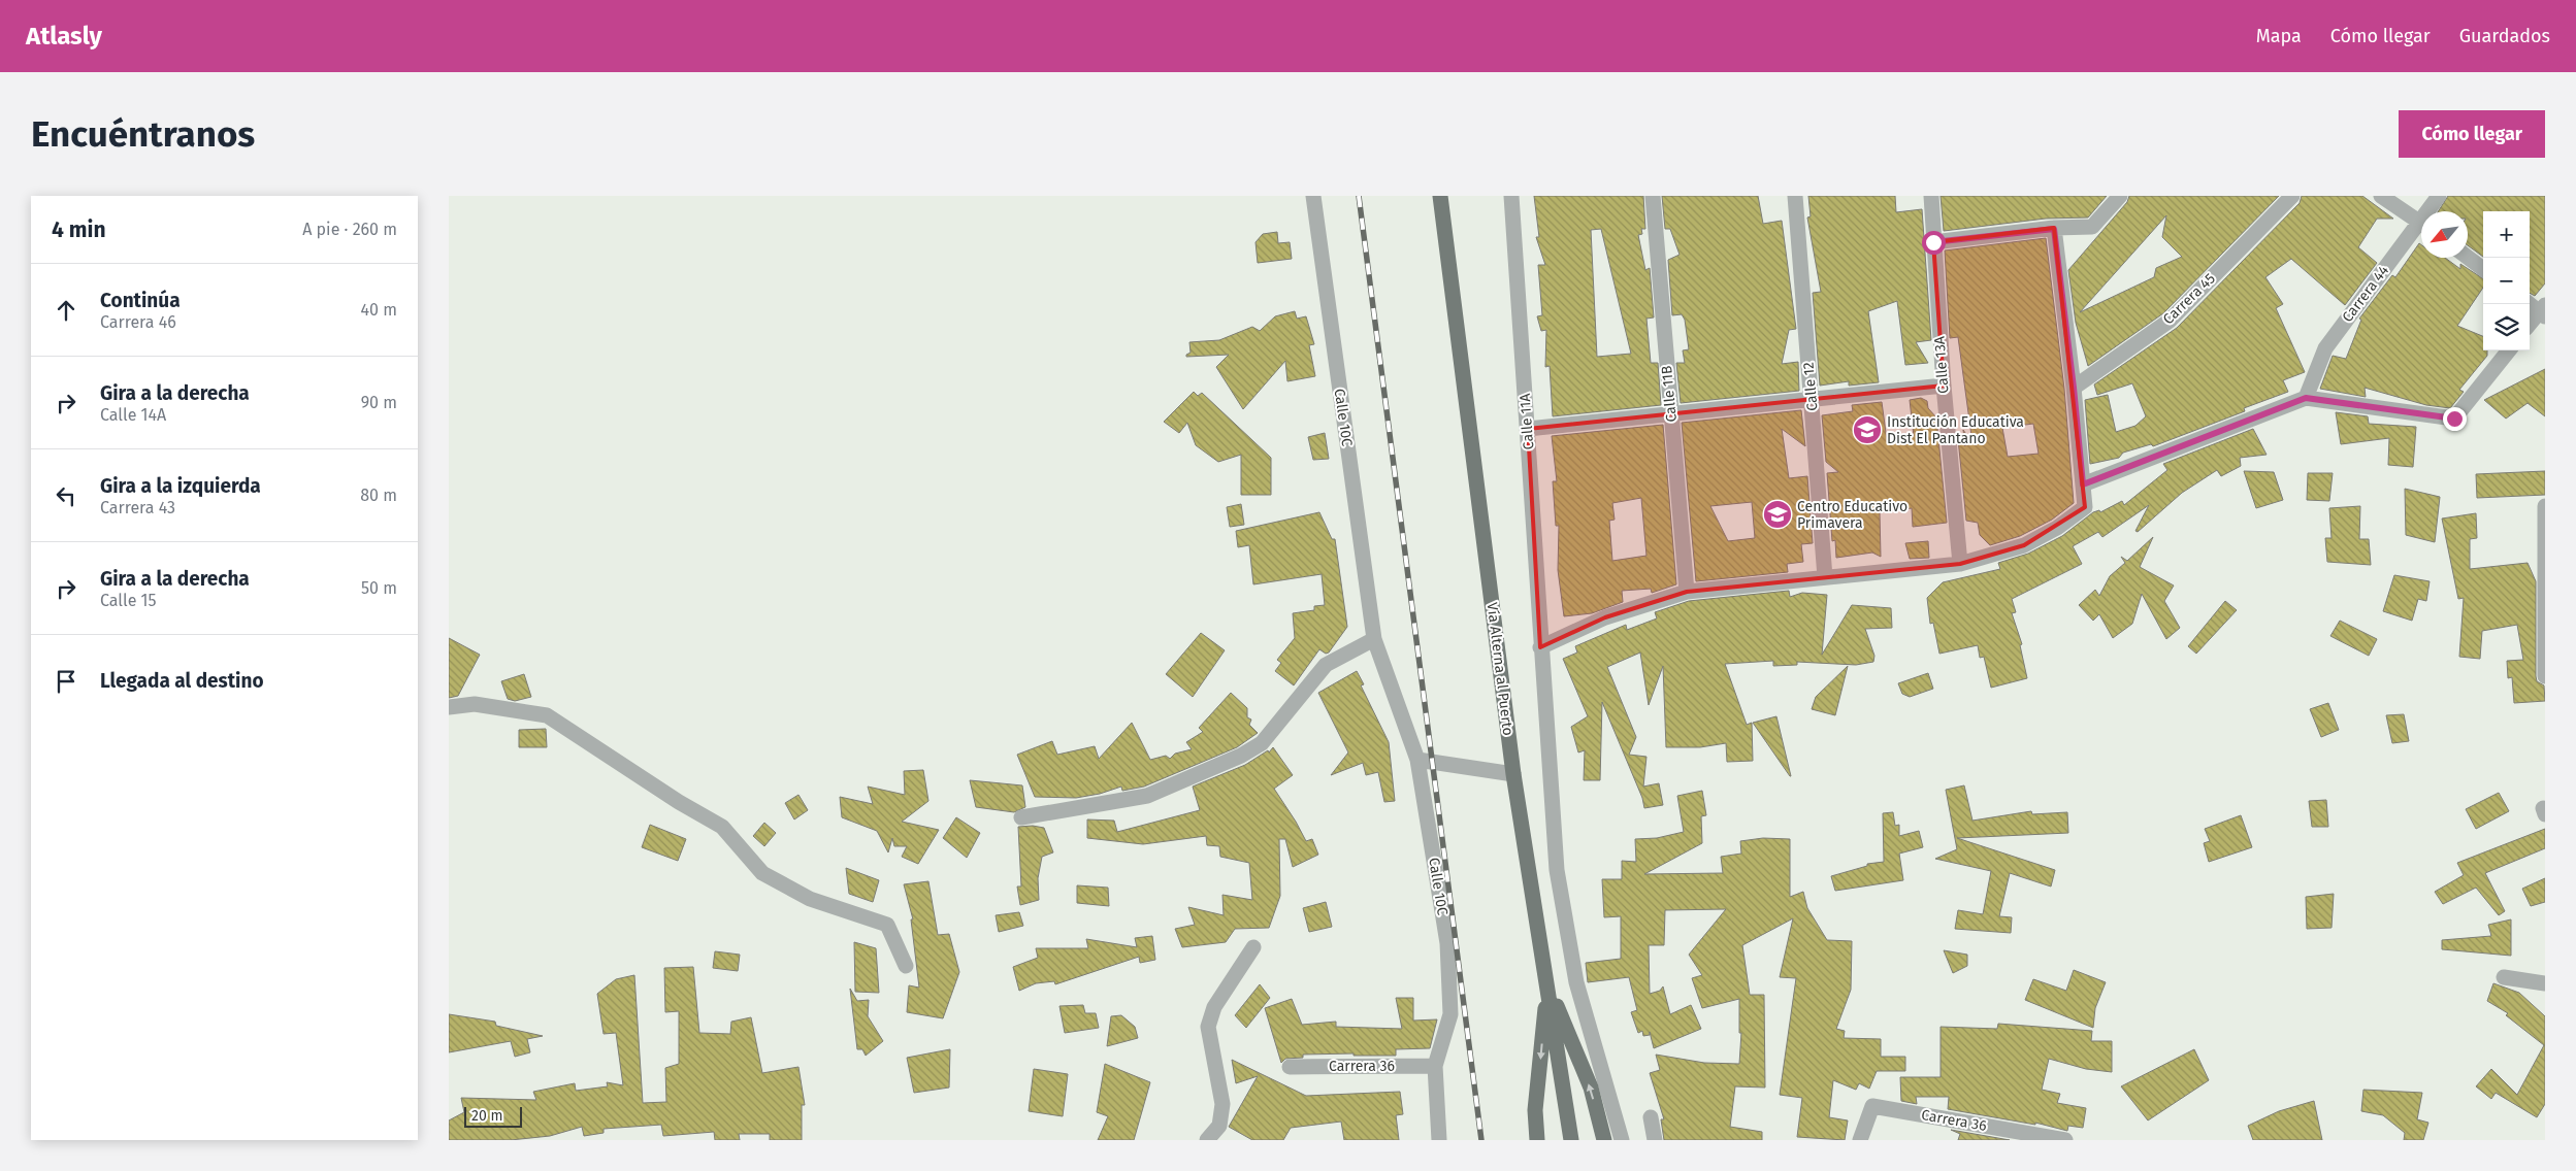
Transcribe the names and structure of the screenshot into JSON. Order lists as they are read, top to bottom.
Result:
{
  "streets": {
    "main road": ["Vía Alterna al Puerto"],
    "street": [
      "Carrera 44",
      "Carrera 45",
      "Calle 13A",
      "Calle 12",
      "Calle 11B",
      "Calle 10C",
      "Calle 11A",
      "Carrera 36"
    ]
  },
  "crossings": [
    ["Calle 10C", "Carrera 36"]
  ],
  "places": {
    "school or university": ["Institución Educativa Dist El Pantano", "Centro Educativo Primavera"]
  },
  "scale_bar": "20 m",
  "north": "bottom left",
  "page": {
    "header": "Atlasly",
    "nav": ["Mapa", "Cómo llegar", "Guardados"],
    "buttons": "Cómo llegar",
    "title": "Encuéntranos",
    "heading": ["4 min", "A pie · 260 m"],
    "map_buttons": ["+", "−"],
    "list": [
      ["Continúa", "Carrera 46", "40 m"],
      ["Gira a la derecha", "Calle 14A", "90 m"],
      ["Gira a la izquierda", "Carrera 43", "80 m"],
      ["Gira a la derecha", "Calle 15", "50 m"],
      "Llegada al destino"
    ],
    "scale": "20 m"
  }
}
